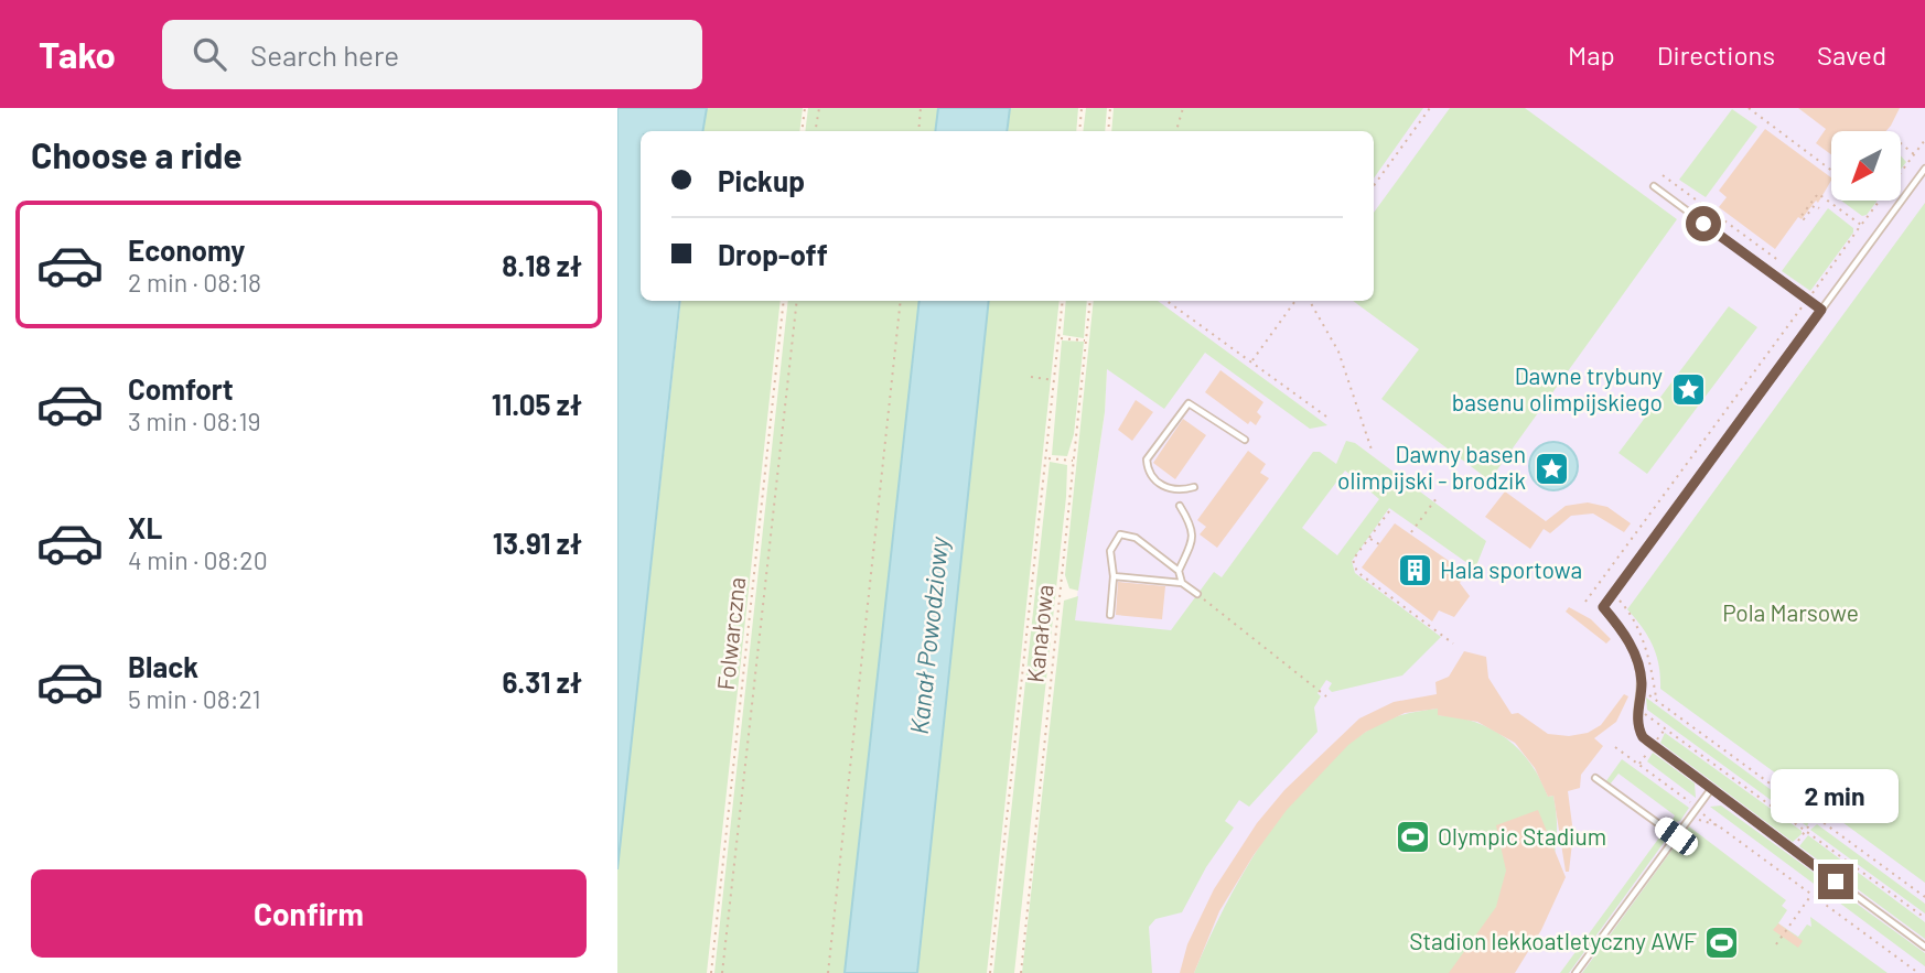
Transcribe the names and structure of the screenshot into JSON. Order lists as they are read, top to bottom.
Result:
{
  "streets": {
    "path": ["Folwarczna", "Kanałowa"]
  },
  "water": ["Kanał Powodziowy"],
  "parks": ["Pola Marsowe"],
  "places": {
    "place": ["Dawne trybuny basenu olimpijskiego", "Dawny basen olimpijski - brodzik"],
    "building": ["Hala sportowa"],
    "sports": ["Olympic Stadium", "Stadion lekkoatletyczny AWF"]
  },
  "north": "bottom left",
  "page": {
    "header": "Tako",
    "search": "Search here",
    "nav": ["Map", "Directions", "Saved"],
    "heading": "Choose a ride",
    "banner": ["Pickup", "Drop-off"],
    "list": [
      {
        "name": "Economy",
        "note": "2 min · 08:18",
        "value": "8.18 zł"
      },
      {
        "name": "Comfort",
        "note": "3 min · 08:19",
        "value": "11.05 zł"
      },
      {
        "name": "XL",
        "note": "4 min · 08:20",
        "value": "13.91 zł"
      },
      {
        "name": "Black",
        "note": "5 min · 08:21",
        "value": "6.31 zł"
      }
    ],
    "bubble": "2 min",
    "buttons": "Confirm"
  }
}
